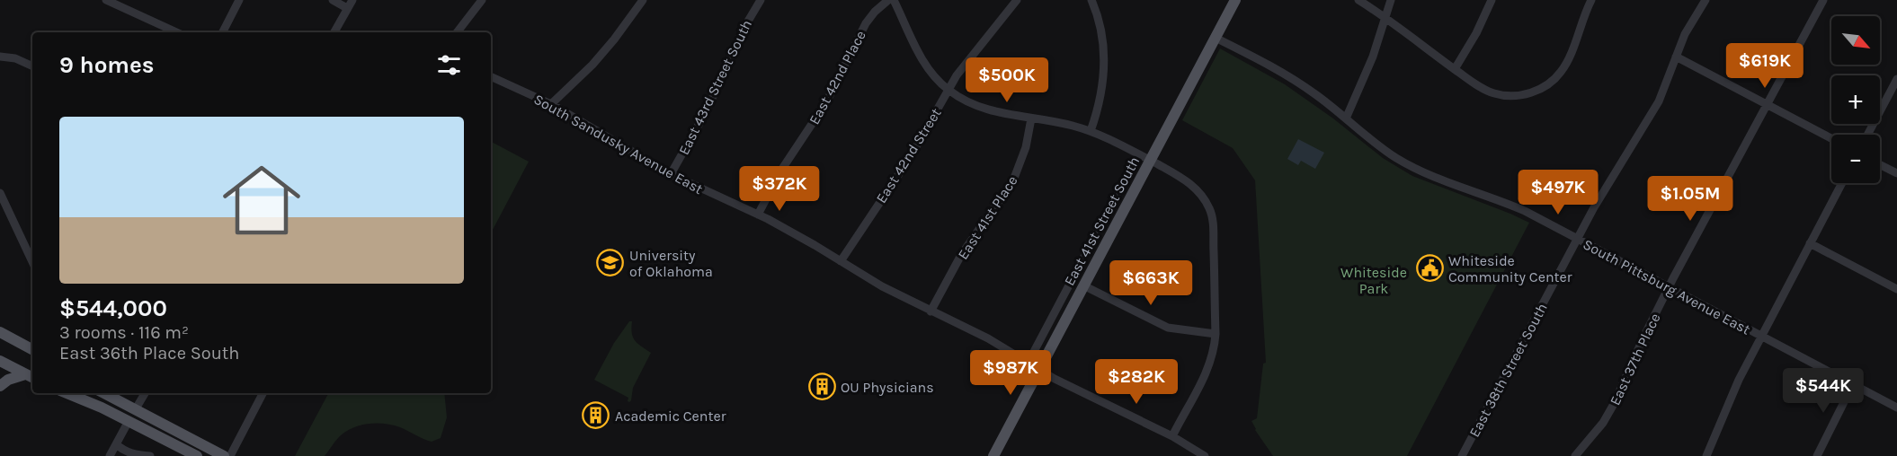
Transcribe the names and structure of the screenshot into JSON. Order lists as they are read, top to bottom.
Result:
{
  "streets": {
    "main road": ["East 41st Street South"],
    "street": [
      "East 42nd Place",
      "East 43rd Street South",
      "South Sandusky Avenue East",
      "East 42nd Street",
      "East 41st Place",
      "South Pittsburg Avenue East",
      "East 37th Place",
      "East 38th Street South"
    ]
  },
  "crossings": [
    ["East 42nd Place", "South Sandusky Avenue East"],
    ["East 43rd Street South", "South Sandusky Avenue East"],
    ["South Sandusky Avenue East", "East 42nd Street"],
    ["South Sandusky Avenue East", "East 41st Place"],
    ["South Sandusky Avenue East", "East 41st Street South"],
    ["East 41st Street South", "South Pittsburg Avenue East"],
    ["South Pittsburg Avenue East", "East 37th Place"],
    ["South Pittsburg Avenue East", "East 38th Street South"]
  ],
  "parks": ["Whiteside Park"],
  "places": {
    "school or university": ["University of Oklahoma"],
    "public building": ["Whiteside Community Center"],
    "building": ["OU Physicians", "Academic Center"]
  },
  "north": "bottom right",
  "page": {
    "map_buttons": ["+", "−"],
    "heading": "9 homes",
    "price": [
      "$619K",
      "$500K",
      "$372K",
      "$497K",
      "$1.05M",
      "$663K",
      "$987K",
      "$282K",
      "$544K"
    ],
    "list": [
      {
        "name": "$544,000",
        "note": "3 rooms · 116 m² · East 36th Place South"
      }
    ]
  }
}
